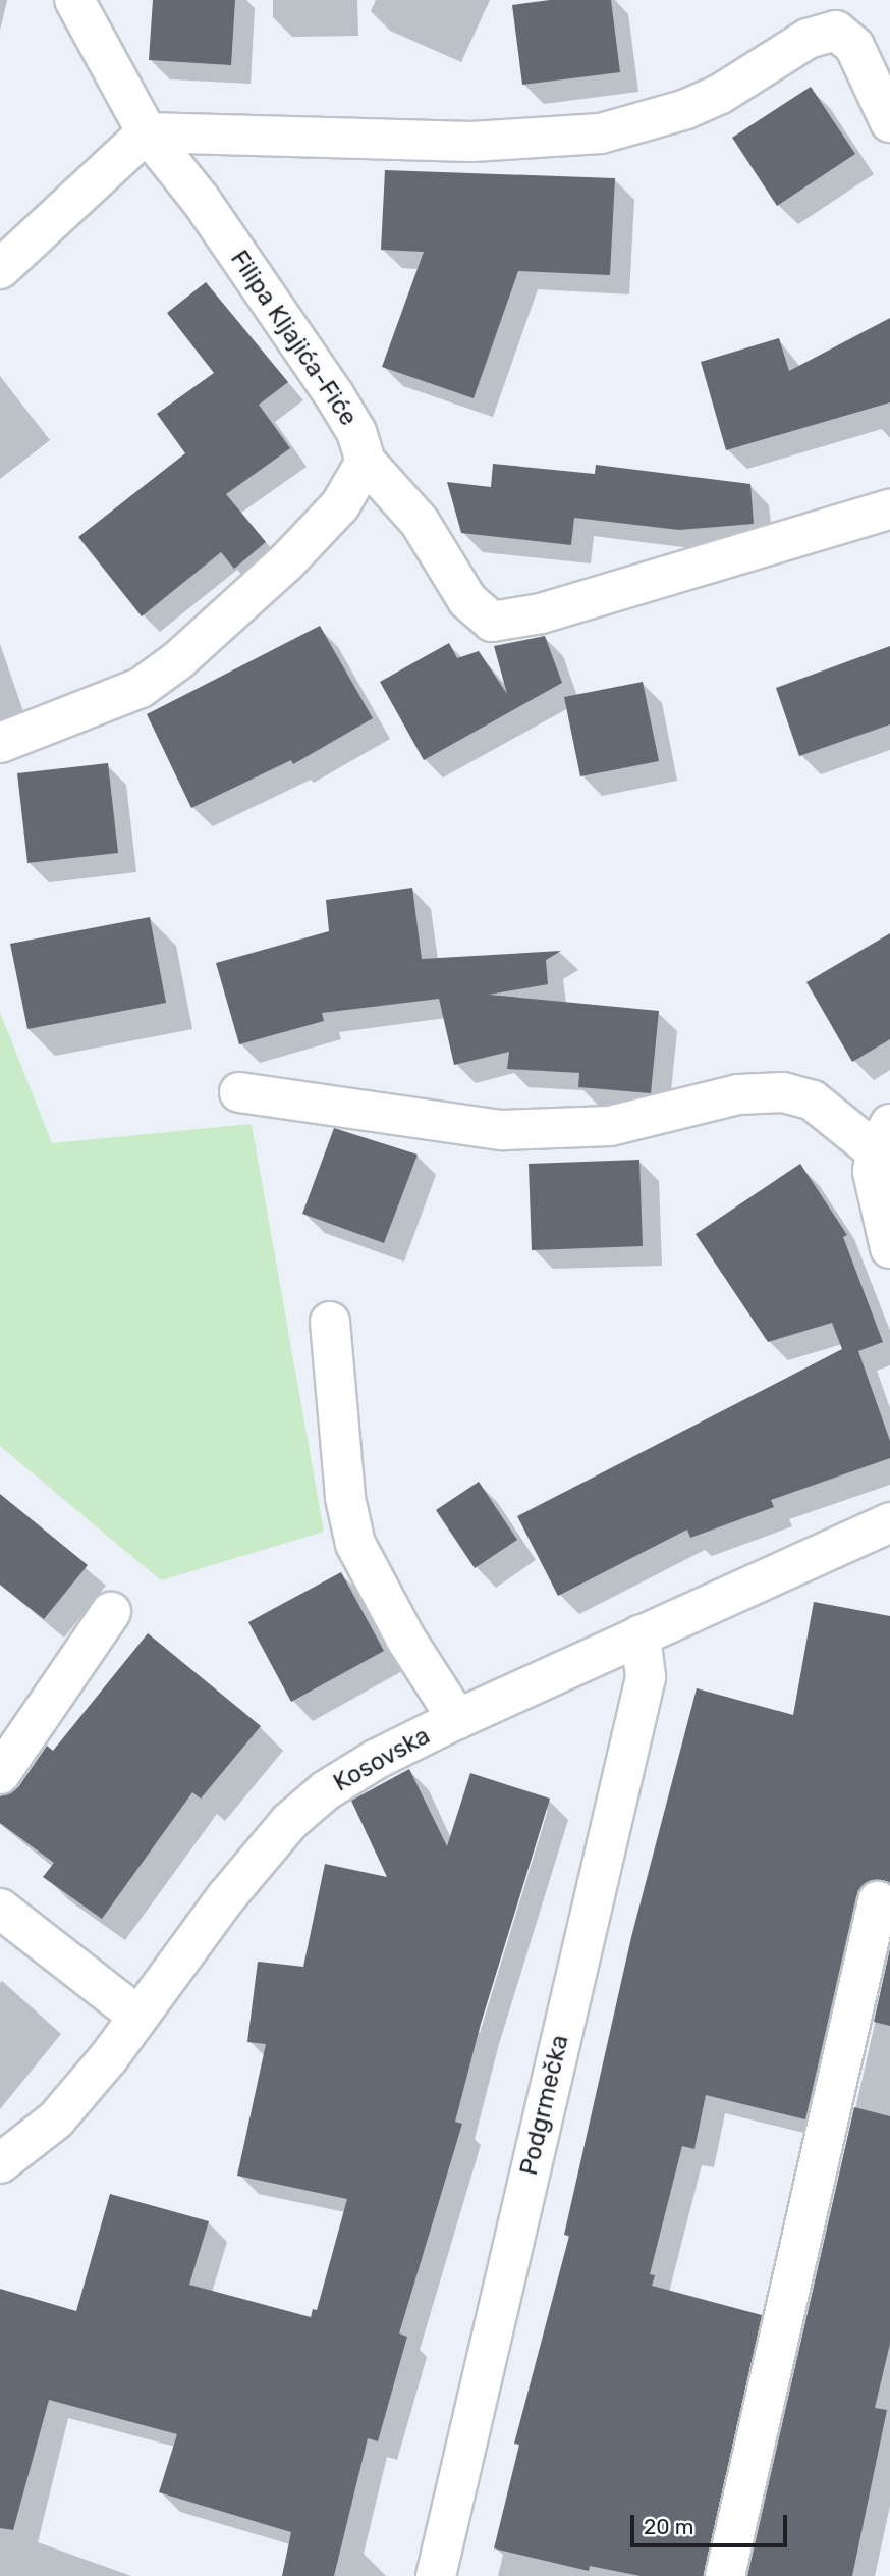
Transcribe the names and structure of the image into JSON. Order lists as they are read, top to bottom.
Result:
{
  "streets": {
    "street": ["Filipa Kljajića-Fiće", "Kosovska", "Podgrmečka"]
  },
  "crossings": [
    ["Kosovska", "Podgrmečka"]
  ],
  "scale_bar": "20 m"
}
